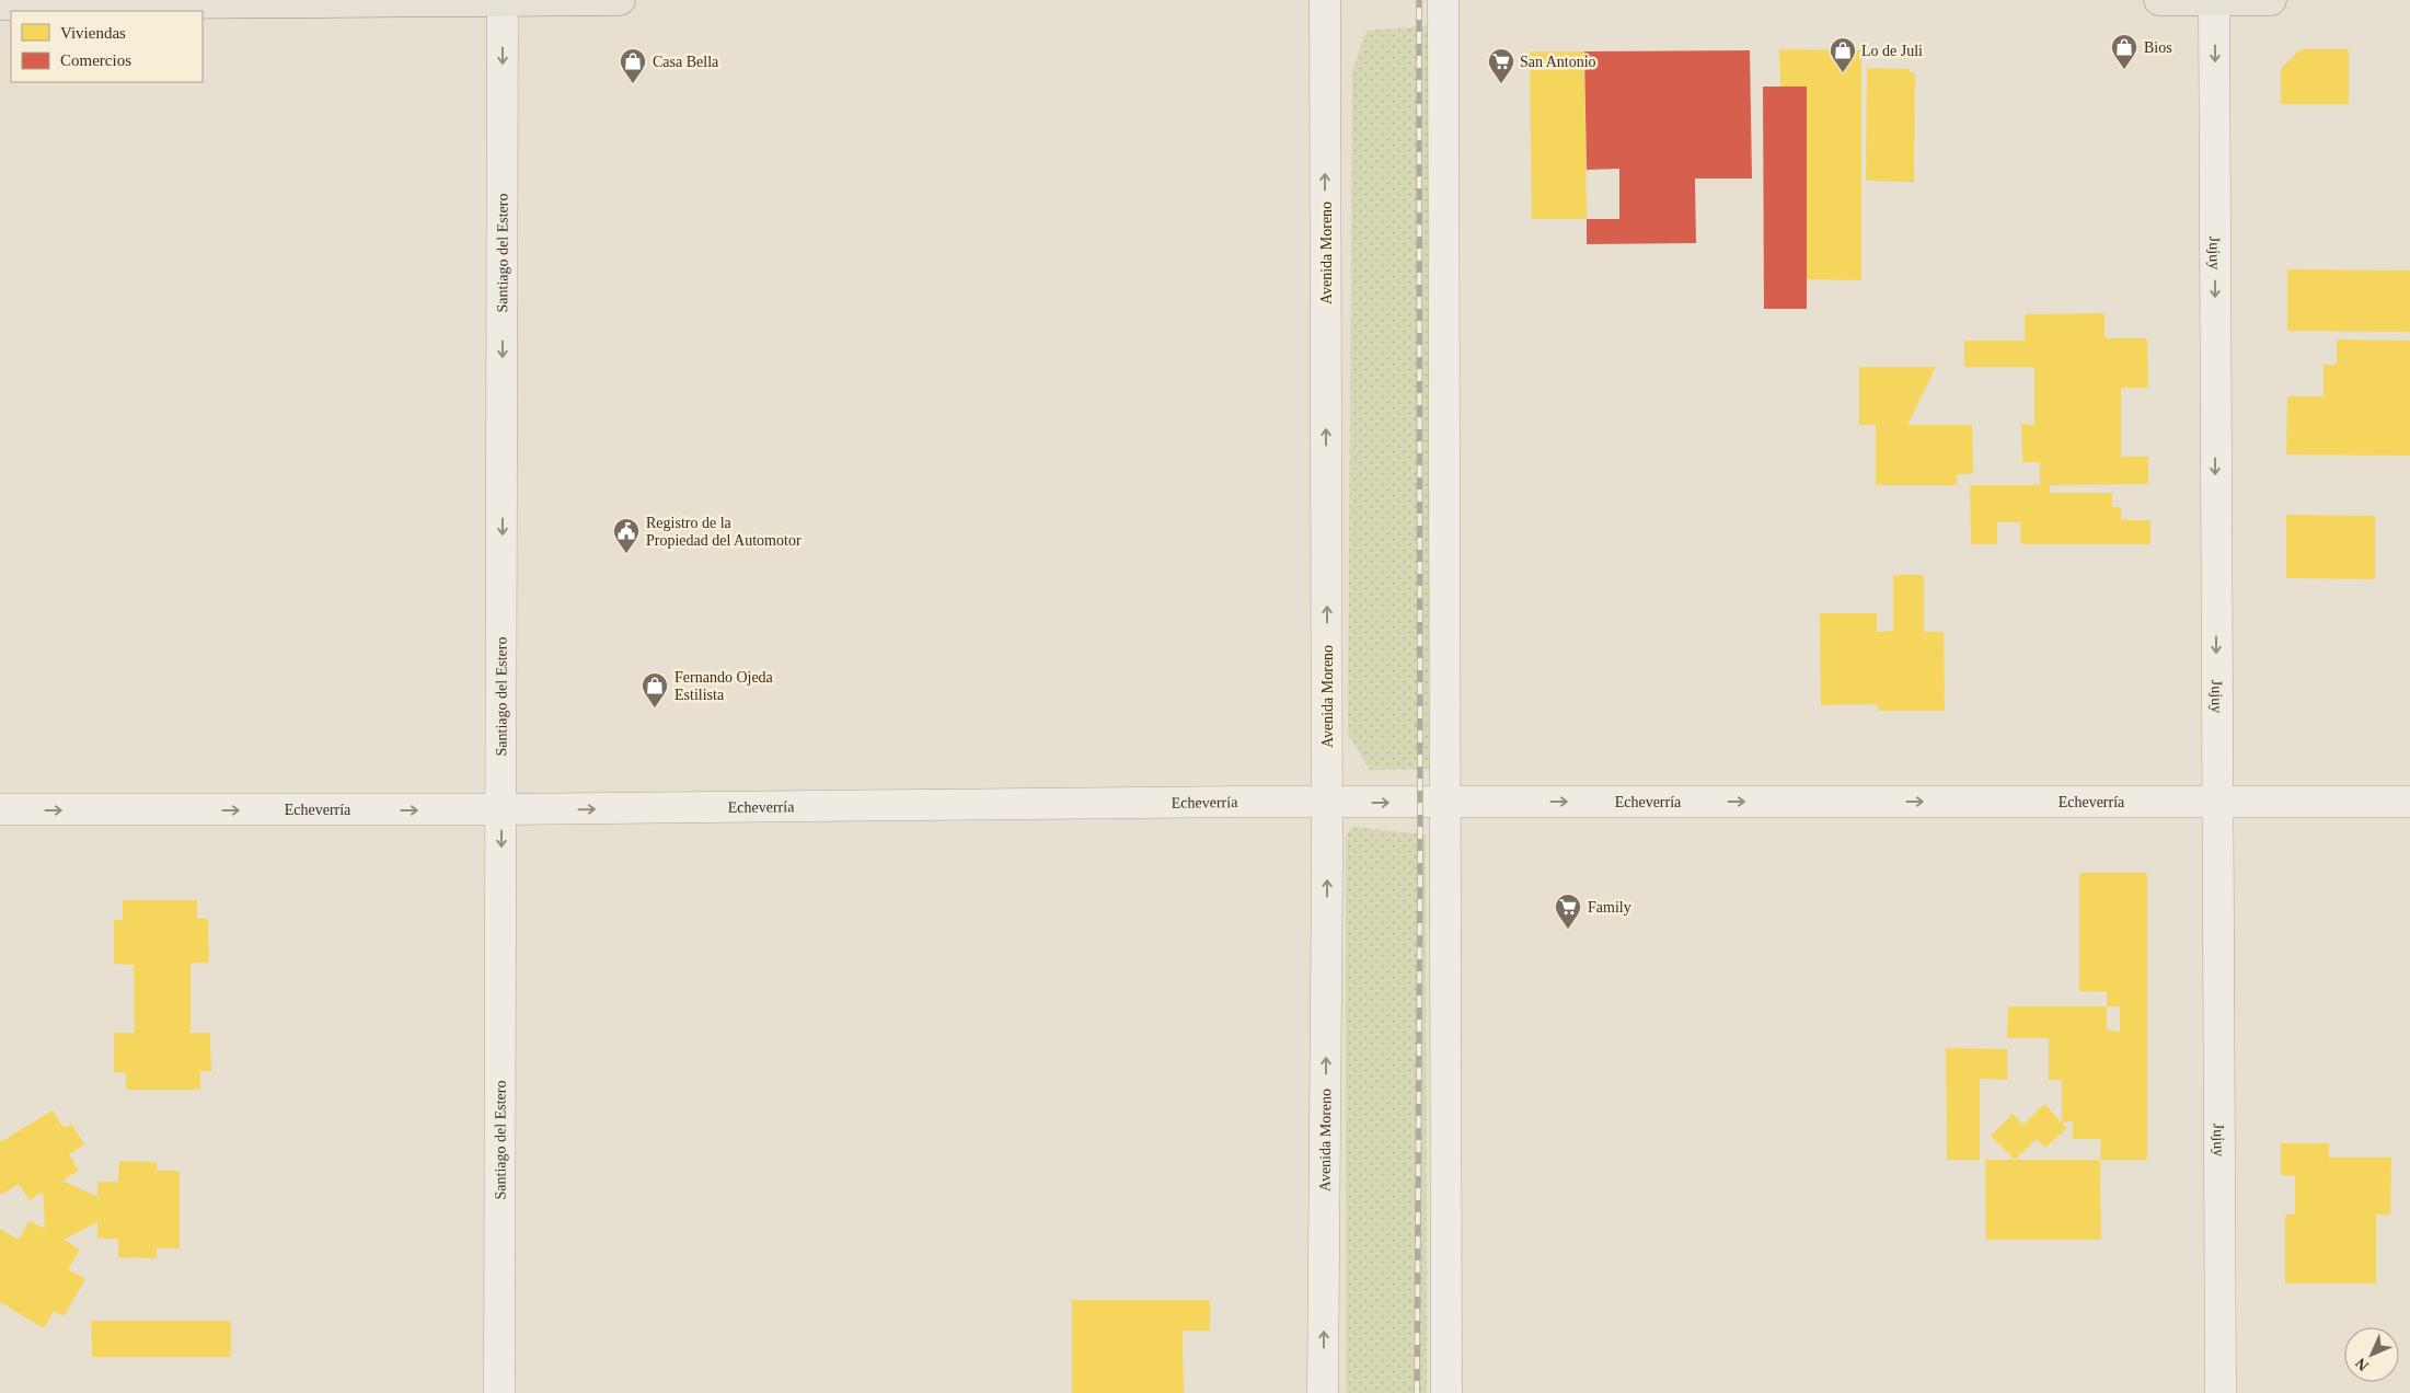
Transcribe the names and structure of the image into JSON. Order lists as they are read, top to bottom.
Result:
{
  "streets": {
    "street": [
      "Santiago del Estero",
      "Avenida Moreno",
      "Jujuy",
      "Echeverría"
    ]
  },
  "crossings": [
    ["Santiago del Estero", "Echeverría"],
    ["Avenida Moreno", "Echeverría"],
    ["Jujuy", "Echeverría"]
  ],
  "one_way": ["Santiago del Estero", "Jujuy", "Echeverría"],
  "places": {
    "shop": [
      "Bios",
      "Lo de Juli",
      "Casa Bella",
      "Fernando Ojeda Estilista"
    ],
    "supermarket": ["San Antonio", "Family"],
    "public building": ["Registro de la Propiedad del Automotor"]
  },
  "legend": ["Viviendas", "Comercios"],
  "north": "bottom left"
}
